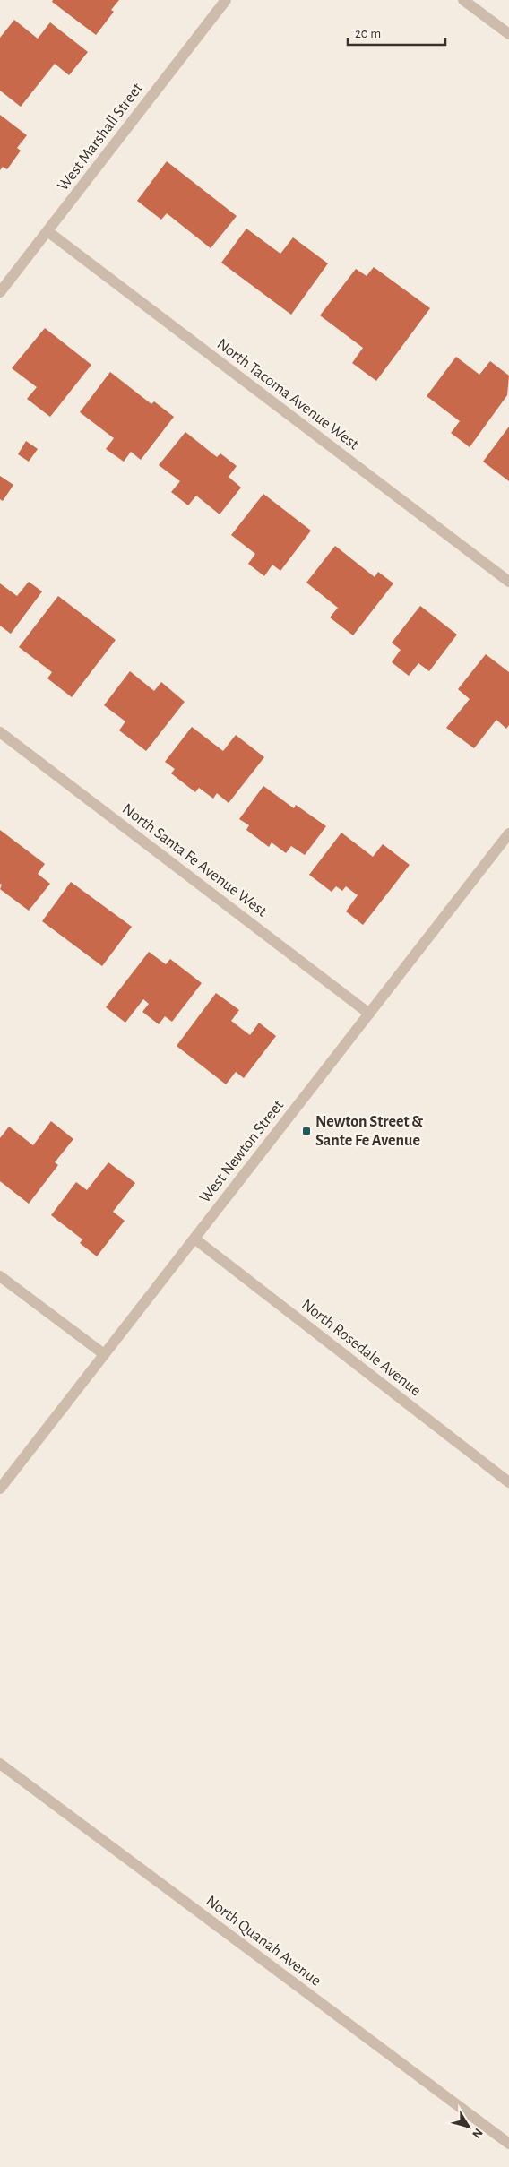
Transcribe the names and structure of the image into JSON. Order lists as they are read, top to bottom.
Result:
{
  "streets": {
    "street": [
      "West Marshall Street",
      "North Tacoma Avenue West",
      "North Santa Fe Avenue West",
      "West Newton Street",
      "North Rosedale Avenue",
      "North Quanah Avenue"
    ]
  },
  "crossings": [
    ["West Marshall Street", "North Tacoma Avenue West"],
    ["North Santa Fe Avenue West", "West Newton Street"],
    ["West Newton Street", "North Rosedale Avenue"]
  ],
  "places": {
    "transit": ["Newton Street & Sante Fe Avenue"]
  },
  "scale_bar": "20 m",
  "north": "bottom right"
}
